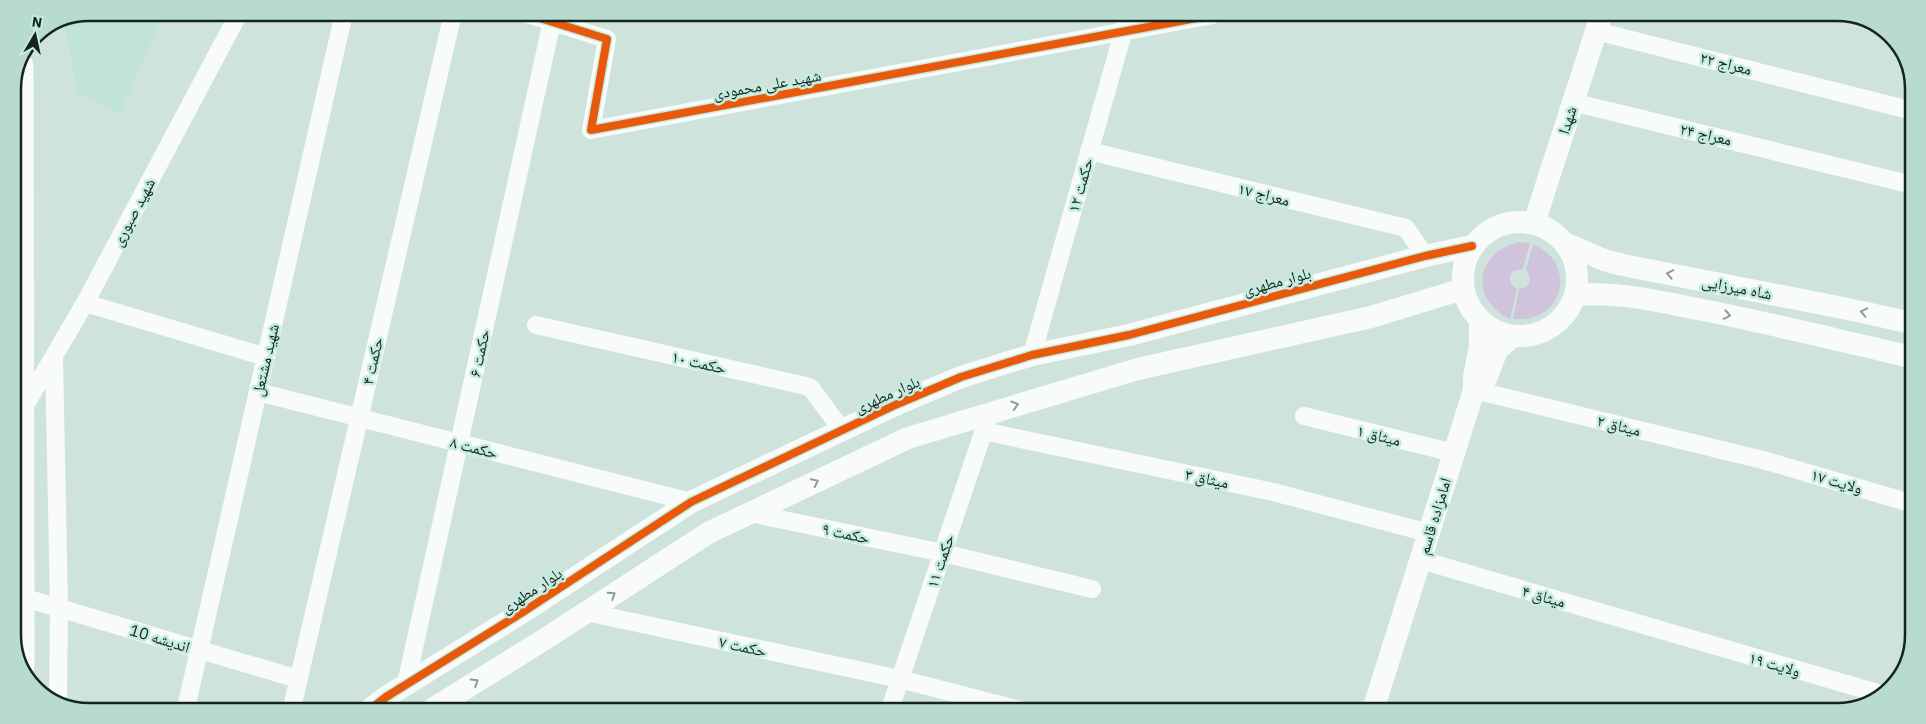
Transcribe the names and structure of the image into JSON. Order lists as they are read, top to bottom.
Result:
{
  "streets": {
    "street": [
      "معراج ۲۲",
      "شهید علی محمودی",
      "شهدا",
      "معراج ۲۴",
      "حکمت ۱۲",
      "معراج ۱۷",
      "شهید صبوری",
      "بلوار مطهری",
      "شاه میرزایی",
      "حکمت ۶",
      "شهید مشتعل",
      "حکمت ۴",
      "حکمت ۱۰",
      "میثاق ۲",
      "میثاق ۱",
      "حکمت ۸",
      "میثاق ۳",
      "ولایت ۱۷",
      "امامزاده قاسم",
      "حکمت ۹",
      "حکمت ۱۱",
      "میثاق ۴",
      "اندیشه 10",
      "حکمت ۷",
      "ولایت ۱۹"
    ]
  },
  "crossings": [
    ["معراج ۲۲", "شهدا"],
    ["شهید علی محمودی", "حکمت ۱۲"],
    ["شهید علی محمودی", "حکمت ۶"],
    ["شهدا", "معراج ۲۴"],
    ["شهدا", "بلوار مطهری"],
    ["شهدا", "شاه میرزایی"],
    ["شهدا", "امامزاده قاسم"],
    ["حکمت ۱۲", "معراج ۱۷"],
    ["حکمت ۱۲", "بلوار مطهری"],
    ["معراج ۱۷", "بلوار مطهری"],
    ["بلوار مطهری", "شاه میرزایی"],
    ["بلوار مطهری", "حکمت ۶"],
    ["بلوار مطهری", "حکمت ۱۰"],
    ["بلوار مطهری", "حکمت ۸"],
    ["بلوار مطهری", "امامزاده قاسم"],
    ["شاه میرزایی", "امامزاده قاسم"],
    ["حکمت ۶", "حکمت ۸"],
    ["شهید مشتعل", "حکمت ۸"],
    ["شهید مشتعل", "اندیشه 10"],
    ["حکمت ۴", "حکمت ۸"],
    ["حکمت ۴", "اندیشه 10"],
    ["میثاق ۲", "ولایت ۱۷"],
    ["میثاق ۲", "امامزاده قاسم"],
    ["میثاق ۱", "امامزاده قاسم"],
    ["میثاق ۳", "امامزاده قاسم"],
    ["میثاق ۳", "حکمت ۱۱"],
    ["امامزاده قاسم", "میثاق ۴"],
    ["حکمت ۹", "حکمت ۱۱"],
    ["حکمت ۱۱", "حکمت ۷"],
    ["میثاق ۴", "ولایت ۱۹"]
  ],
  "north": "top"
}
